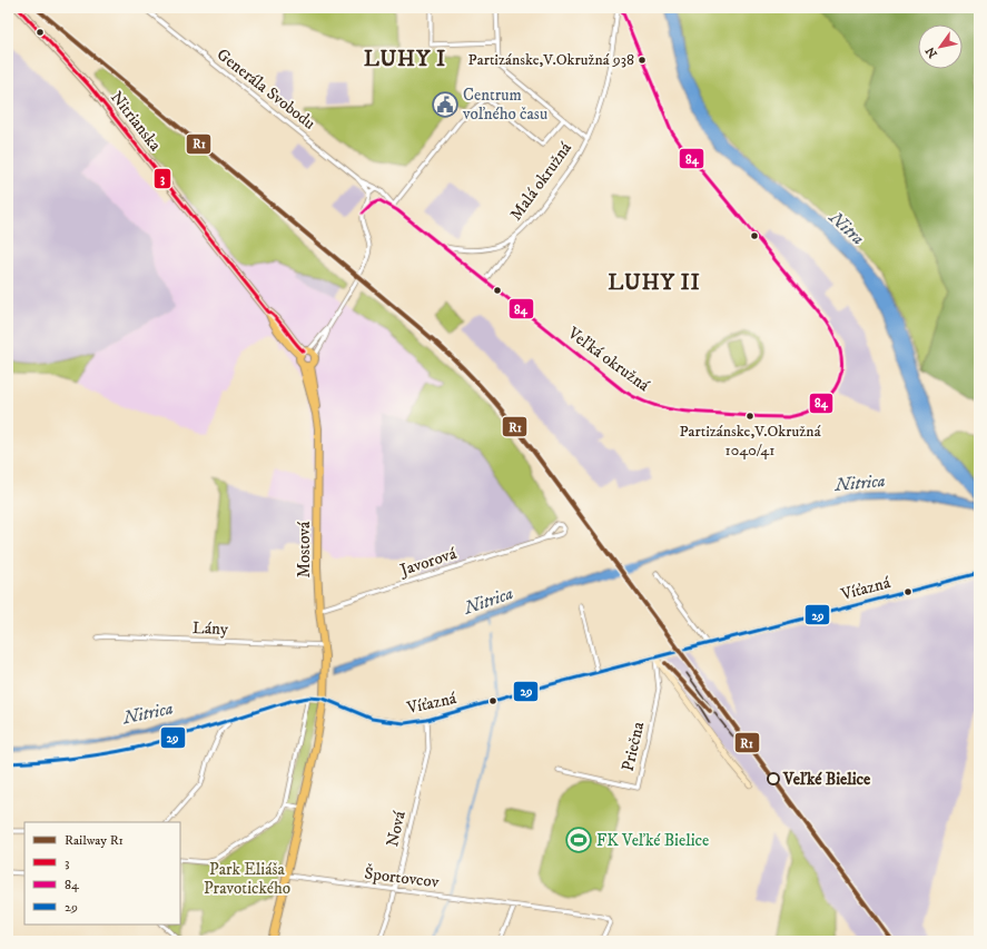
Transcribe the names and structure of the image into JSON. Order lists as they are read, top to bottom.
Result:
{
  "streets": {
    "main road": ["Nitrianska", "Mostová", "Víťazná"],
    "street": [
      "Generála Svobodu",
      "Malá okružná",
      "Veľká okružná",
      "Javorová",
      "Lány",
      "Priečna",
      "Nová",
      "Športovcov"
    ]
  },
  "crossings": [
    ["Nitrianska", "Mostová"],
    ["Malá okružná", "Veľká okružná"],
    ["Mostová", "Javorová"],
    ["Mostová", "Víťazná"],
    ["Mostová", "Lány"],
    ["Víťazná", "Priečna"],
    ["Víťazná", "Nová"],
    ["Nová", "Športovcov"]
  ],
  "districts": ["LUHY I", "LUHY II"],
  "water": ["Nitra", "Nitrica"],
  "parks": ["Park Eliáša Pravotického"],
  "places": {
    "other": ["Partizánske,V.Okružná 938", "Partizánske,V.Okružná 1040/41", "Veľké Bielice"],
    "public building": ["Centrum voľného času"],
    "sports": ["FK Veľké Bielice"]
  },
  "lines": [
    "rail line R1",
    "transit line 3",
    "transit line 84",
    "transit line 29"
  ],
  "legend": [
    "Railway R1",
    "3",
    "84",
    "29"
  ],
  "north": "bottom left"
}
